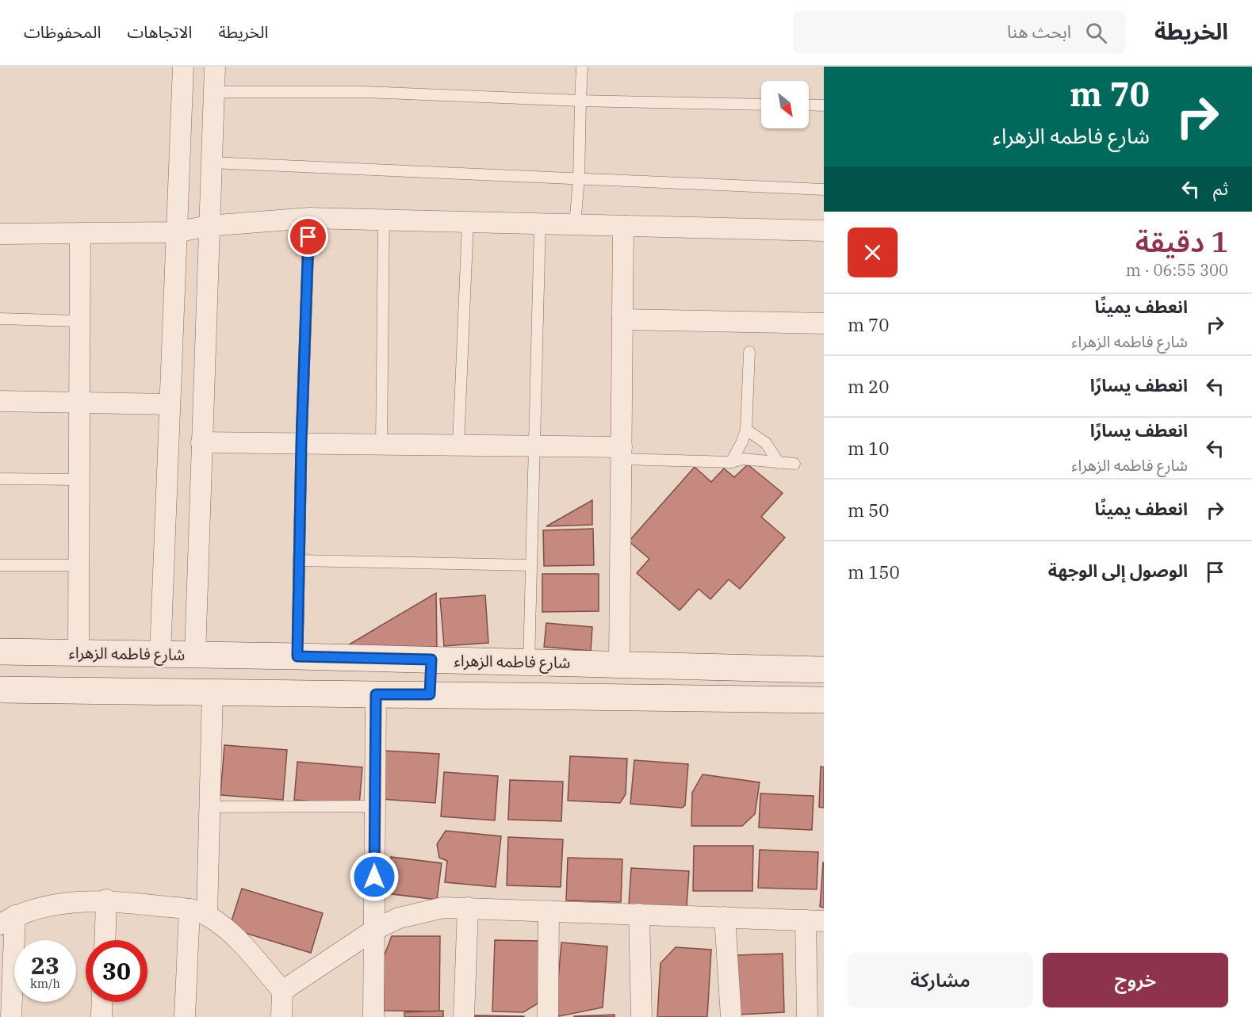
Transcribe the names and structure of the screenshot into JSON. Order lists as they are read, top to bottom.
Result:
{
  "streets": {
    "street": ["شارع فاطمه الزهراء"]
  },
  "north": "bottom right",
  "page": {
    "header": "الخريطة",
    "search": "ابحث هنا",
    "nav": ["الخريطة", "الاتجاهات", "المحفوظات"],
    "turn": ["70 m", "شارع فاطمه الزهراء"],
    "then": "ثم",
    "heading": ["1 دقيقة", "300 m · 06:55"],
    "list": [
      {
        "name": "انعطف يمينًا",
        "note": "شارع فاطمه الزهراء",
        "value": "70 m"
      },
      {
        "name": "انعطف يسارًا",
        "value": "20 m"
      },
      {
        "name": "انعطف يسارًا",
        "note": "شارع فاطمه الزهراء",
        "value": "10 m"
      },
      {
        "name": "انعطف يمينًا",
        "value": "50 m"
      },
      {
        "name": "الوصول إلى الوجهة",
        "value": "150 m"
      }
    ],
    "speed": "23 km/h",
    "limit": "30",
    "buttons": ["خروج", "مشاركة"]
  }
}
